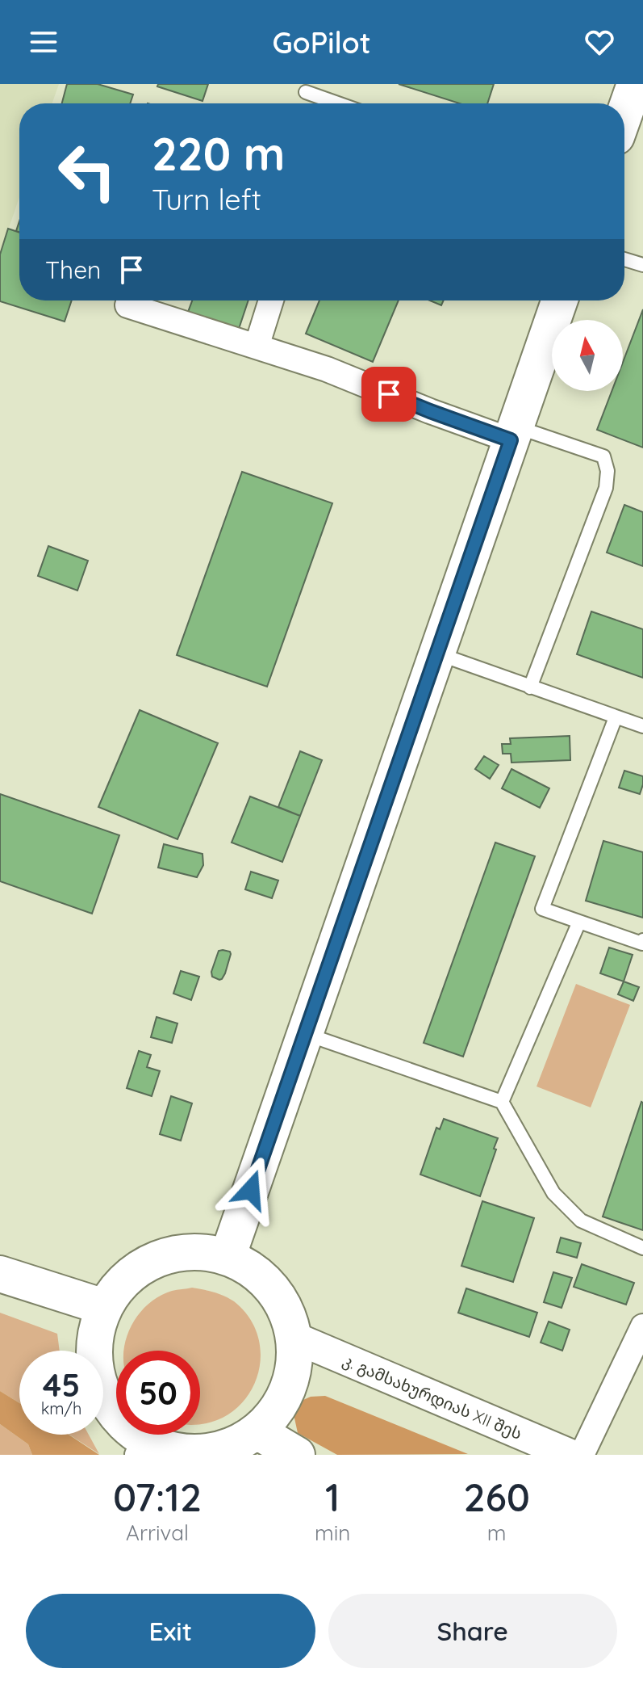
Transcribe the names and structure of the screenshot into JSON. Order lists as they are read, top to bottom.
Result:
{
  "streets": {
    "street": ["კ. გამსახურდიას XII შეს"]
  },
  "north": "top",
  "page": {
    "header": "GoPilot",
    "turn": ["220 m", "Turn left"],
    "then": "Then",
    "speed": "45 km/h",
    "limit": "50",
    "eta": [
      "07:12",
      "Arrival",
      "1",
      "min",
      "260",
      "m"
    ],
    "buttons": ["Exit", "Share"]
  }
}
